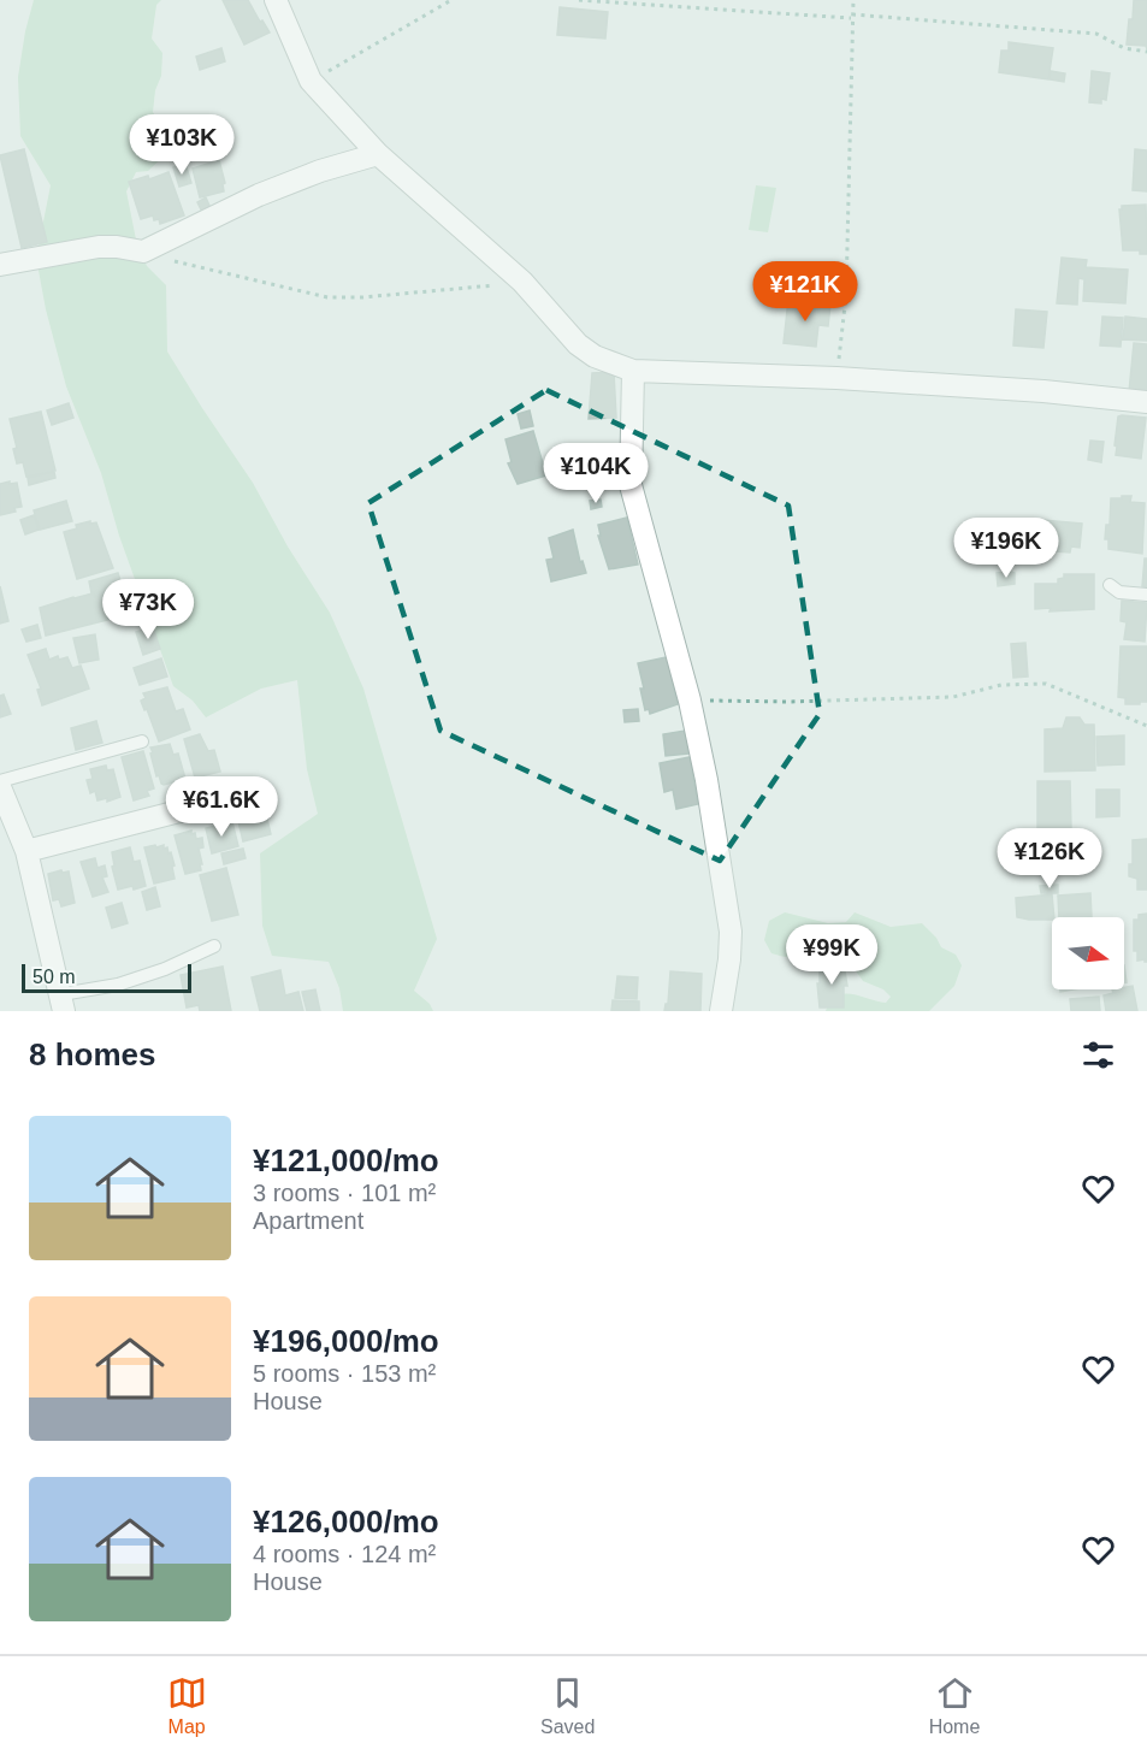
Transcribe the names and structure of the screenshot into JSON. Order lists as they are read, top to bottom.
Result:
{
  "scale_bar": "50 m",
  "north": "right",
  "page": {
    "price": [
      "¥103K",
      "¥121K",
      "¥104K",
      "¥196K",
      "¥73K",
      "¥61.6K",
      "¥126K",
      "¥99K"
    ],
    "scale": "50 m",
    "heading": "8 homes",
    "list": [
      {
        "name": "¥121,000/mo",
        "note": "3 rooms · 101 m² · Apartment"
      },
      {
        "name": "¥196,000/mo",
        "note": "5 rooms · 153 m² · House"
      },
      {
        "name": "¥126,000/mo",
        "note": "4 rooms · 124 m² · House"
      }
    ],
    "tabs": ["Map", "Saved", "Home"]
  }
}
